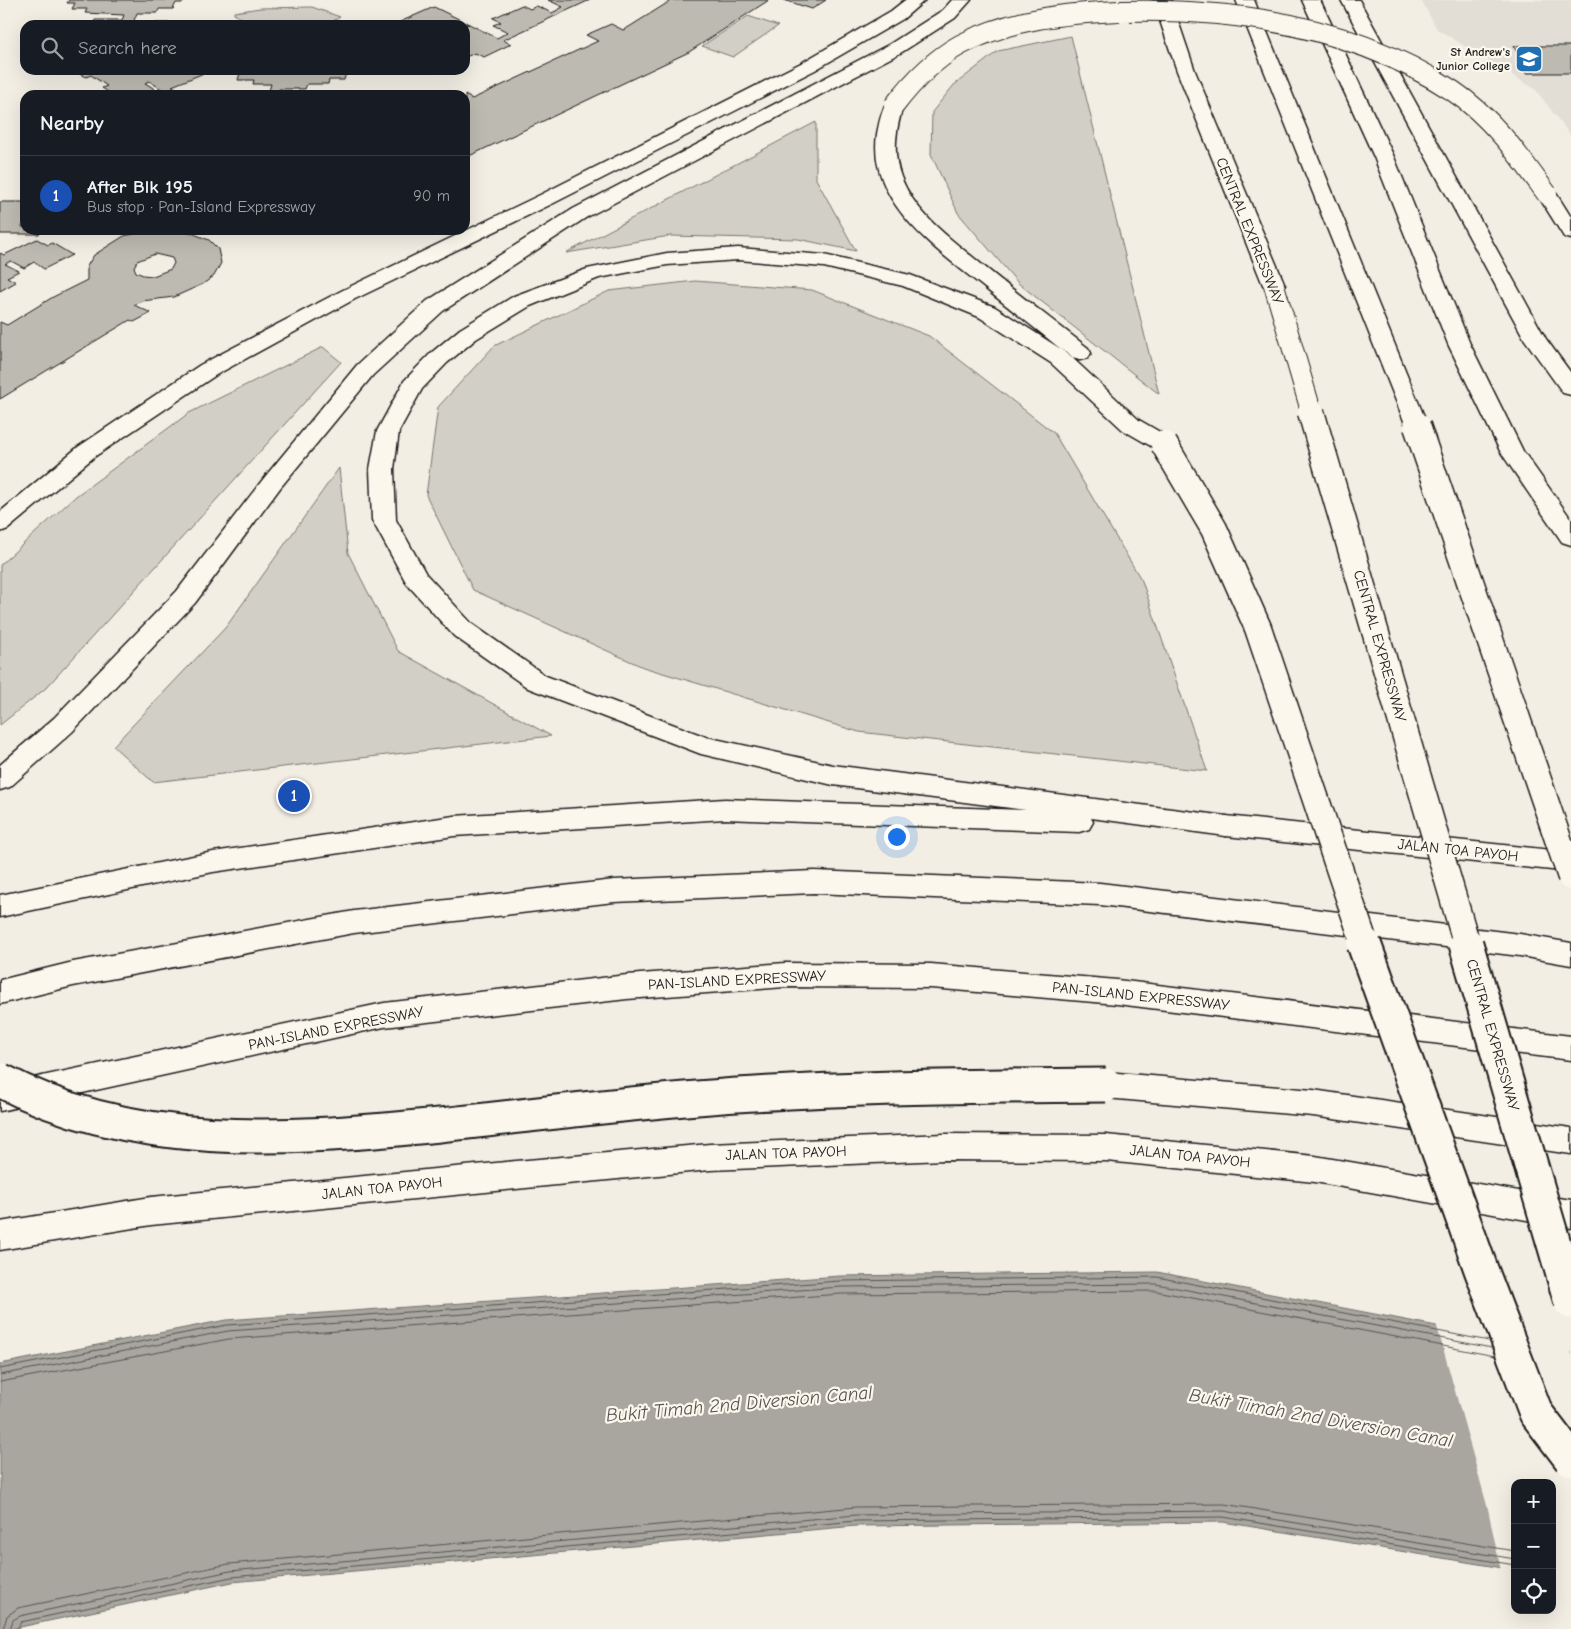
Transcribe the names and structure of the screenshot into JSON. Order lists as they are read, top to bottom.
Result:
{
  "streets": {
    "main road": ["CENTRAL EXPRESSWAY", "JALAN TOA PAYOH", "PAN-ISLAND EXPRESSWAY"]
  },
  "water": ["Bukit Timah 2nd Diversion Canal"],
  "places": {
    "school or university": ["St Andrew's Junior College"]
  },
  "page": {
    "search": "Search here",
    "heading": "Nearby",
    "list": [
      {
        "mark": "1",
        "name": "After Blk 195",
        "note": "Bus stop · Pan-Island Expressway",
        "value": "90 m"
      }
    ],
    "pins": "1",
    "map_buttons": ["+", "−"]
  }
}
